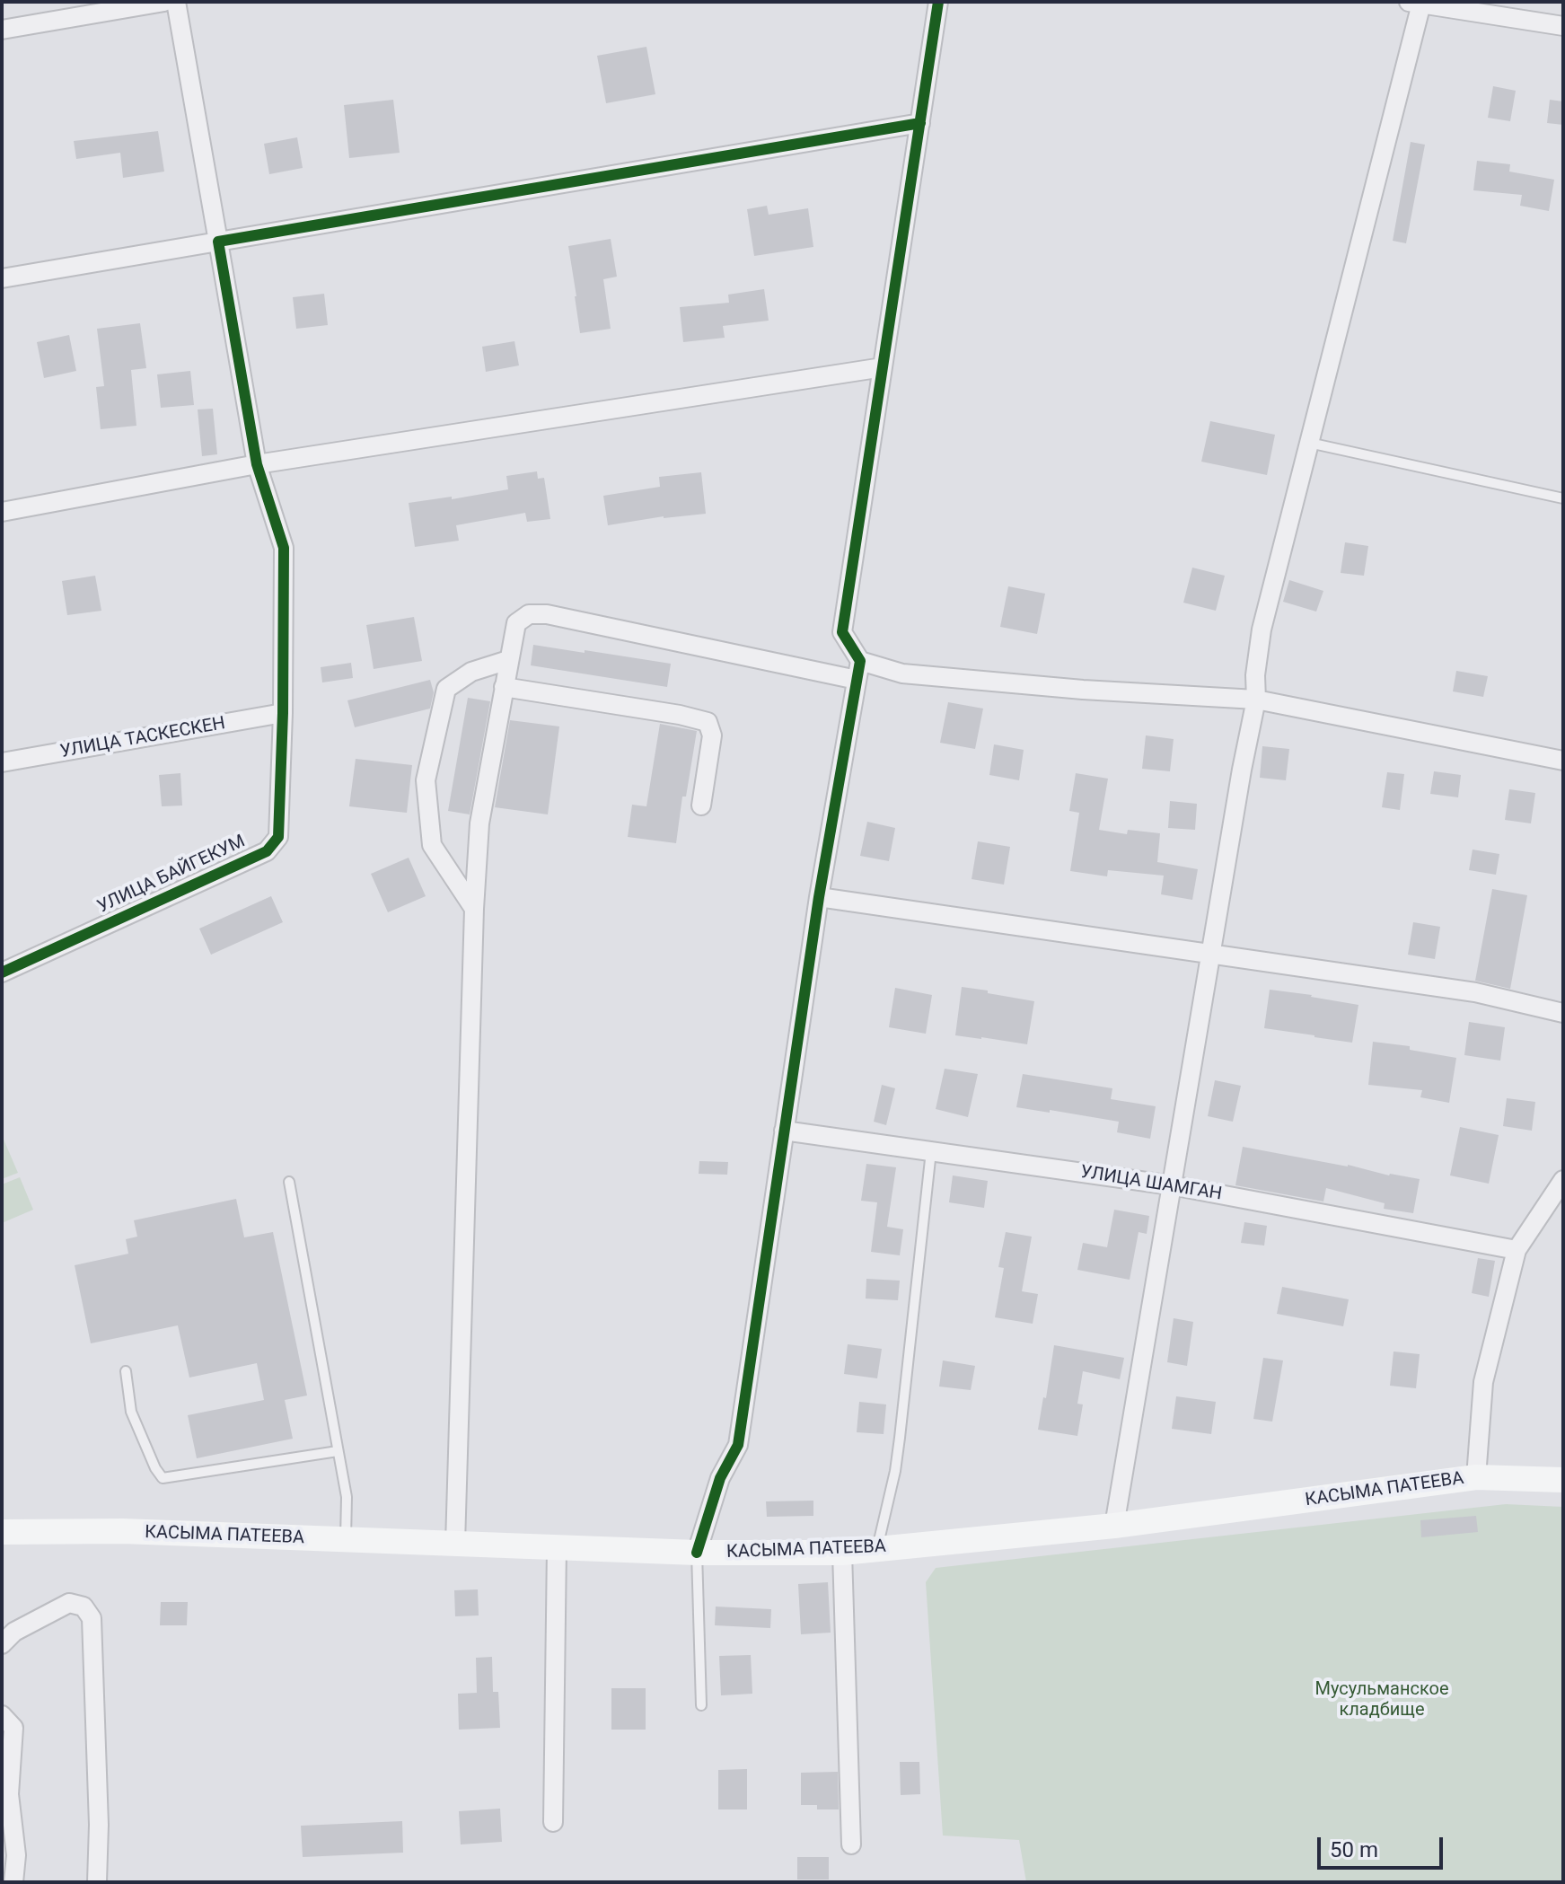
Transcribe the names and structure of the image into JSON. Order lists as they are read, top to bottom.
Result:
{
  "streets": {
    "main road": ["КАСЫМА ПАТЕЕВА"],
    "street": ["УЛИЦА ТАСКЕСКЕН", "УЛИЦА БАЙГЕКУМ", "УЛИЦА ШАМГАН"]
  },
  "crossings": [
    ["УЛИЦА ТАСКЕСКЕН", "УЛИЦА БАЙГЕКУМ"]
  ],
  "parks": ["Мусульманское кладбище"],
  "scale_bar": "50 m"
}
